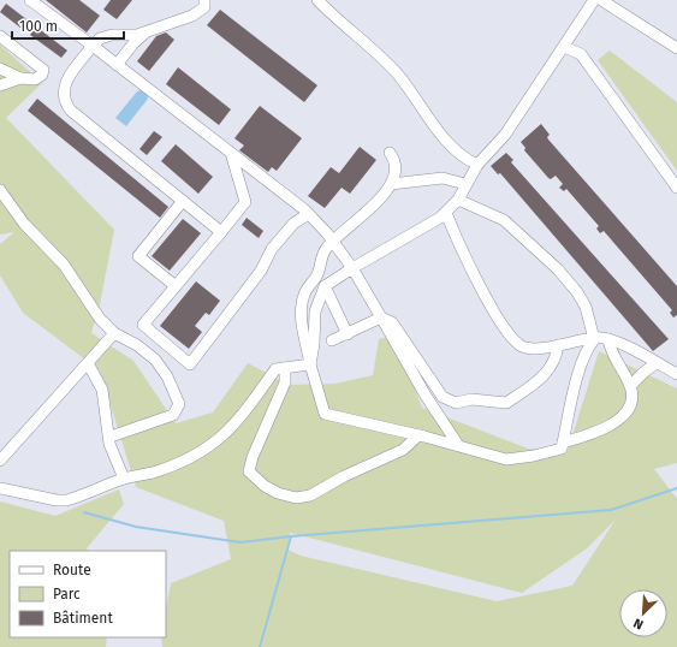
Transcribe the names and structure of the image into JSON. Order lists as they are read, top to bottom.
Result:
{
  "legend": ["Route", "Parc", "Bâtiment"],
  "scale_bar": "100 m",
  "north": "bottom left"
}
